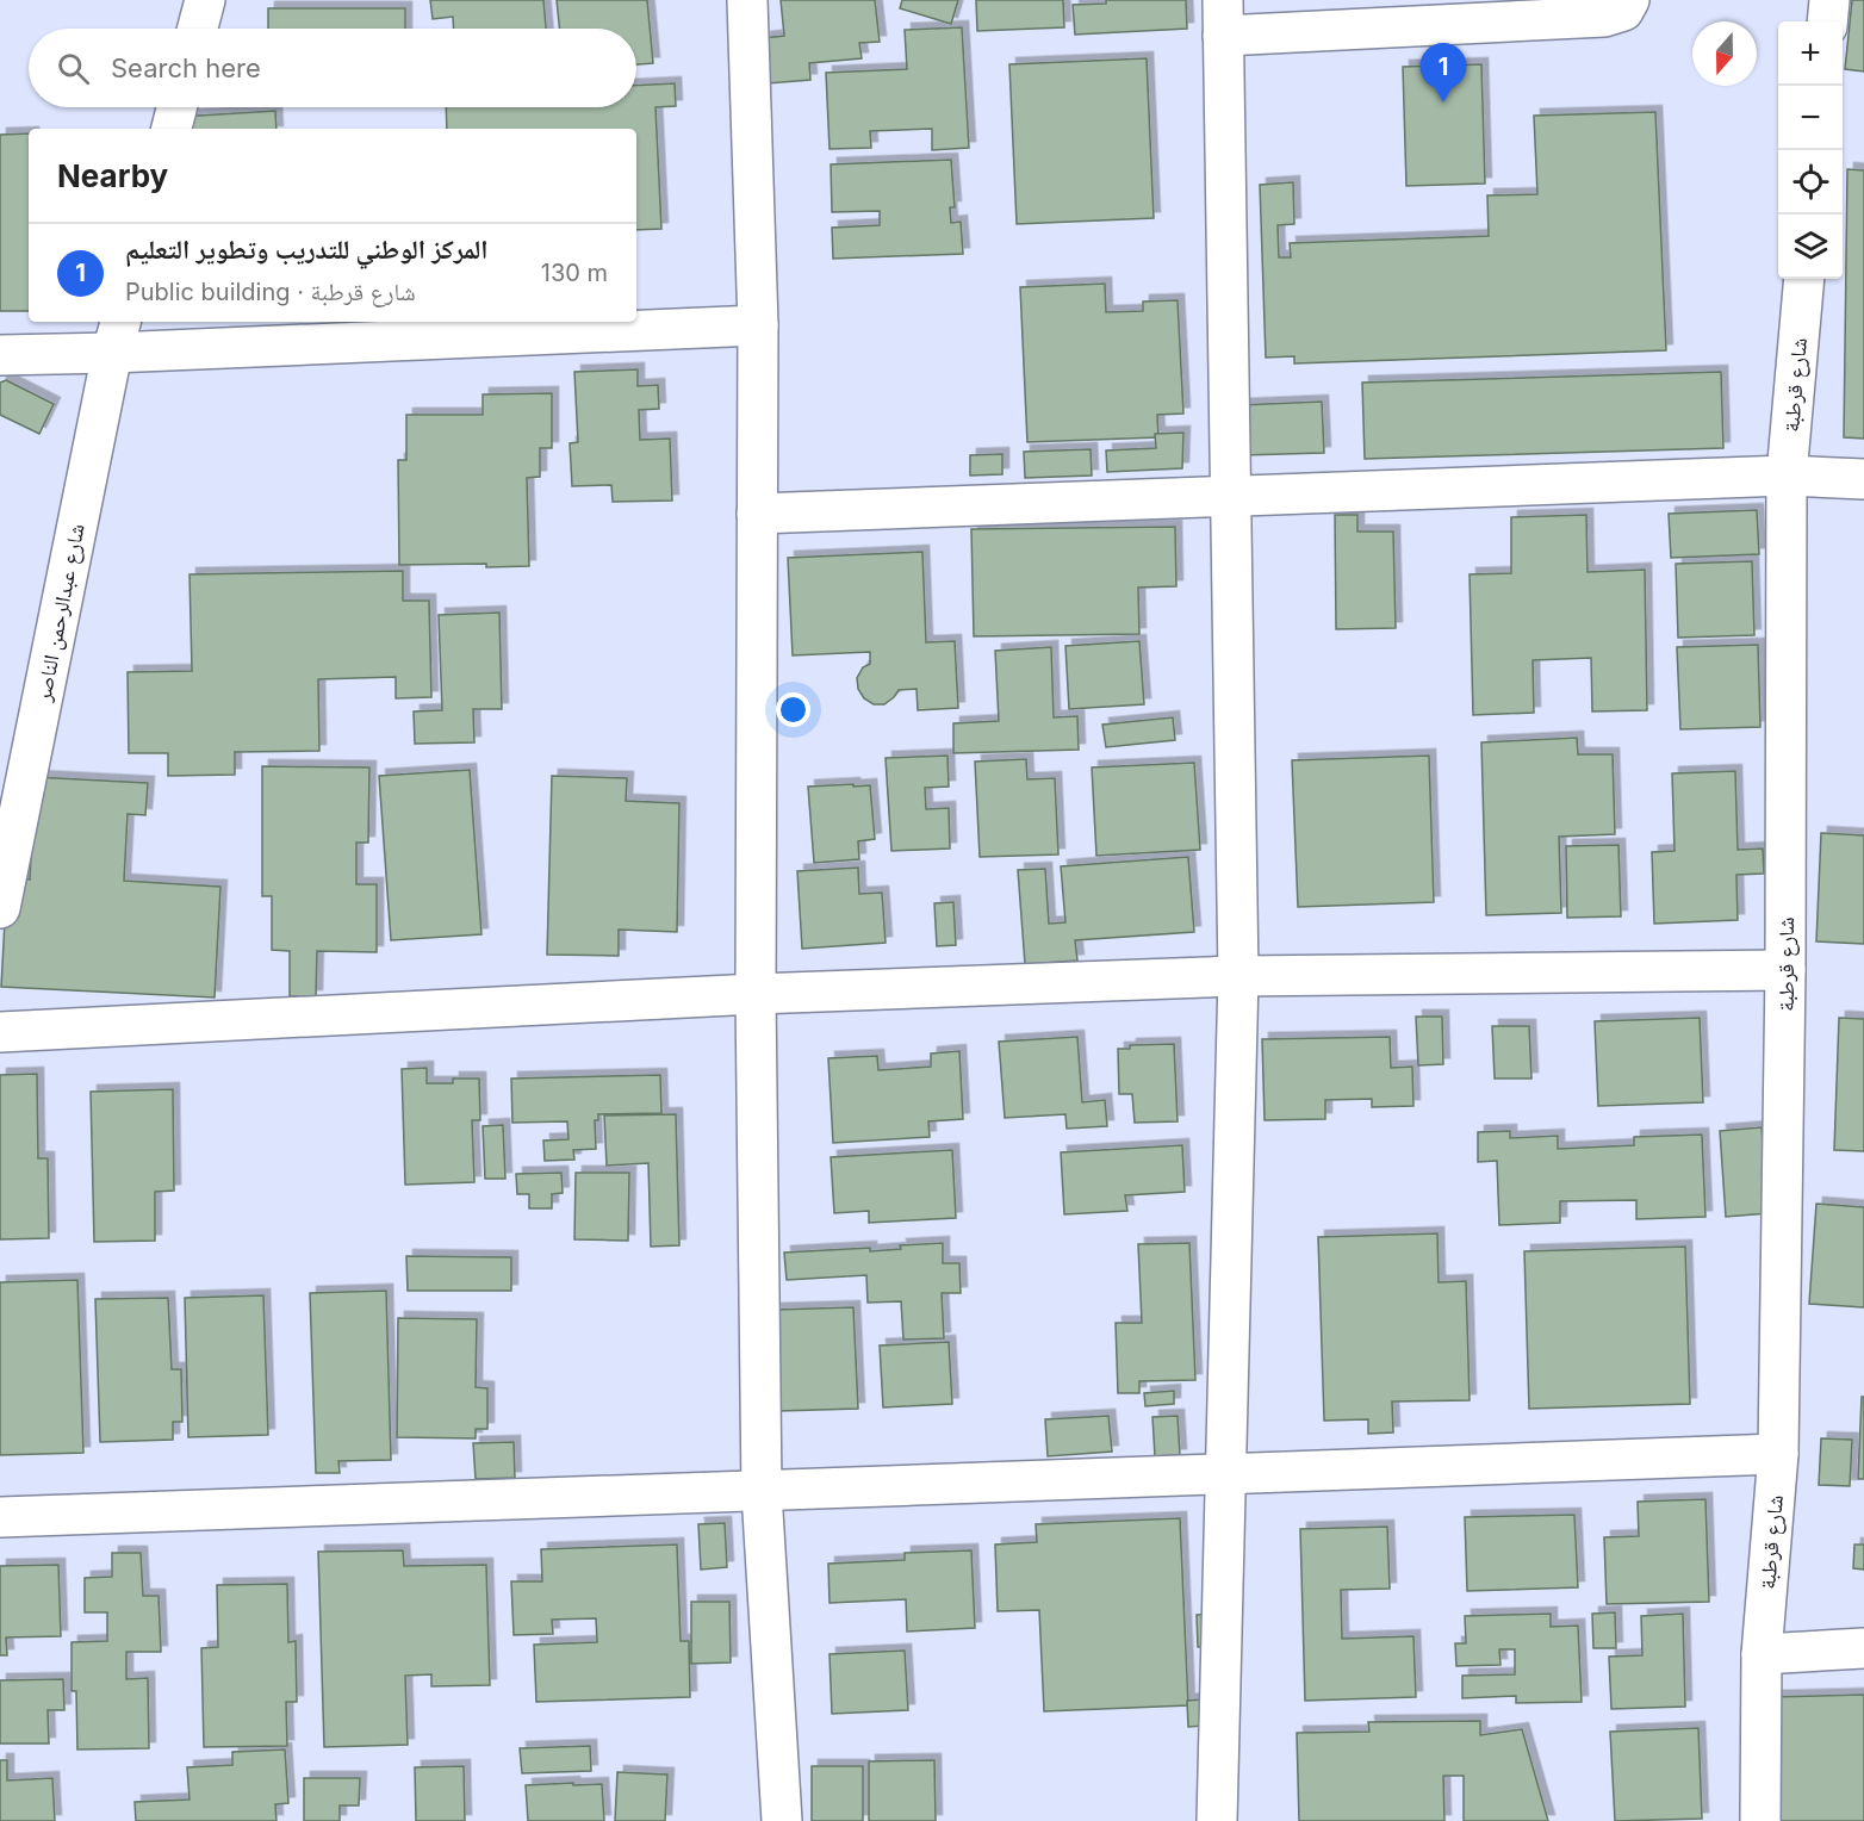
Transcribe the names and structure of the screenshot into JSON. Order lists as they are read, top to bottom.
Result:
{
  "streets": {
    "street": ["شارع قرطبة", "شارع عبدالرحمن الناصر"]
  },
  "north": "bottom",
  "page": {
    "map_buttons": ["+", "−"],
    "search": "Search here",
    "pins": "1",
    "heading": "Nearby",
    "list": [
      {
        "mark": "1",
        "name": "المركز الوطني للتدريب وتطوير التعليم",
        "note": "Public building · شارع قرطبة",
        "value": "130 m"
      }
    ]
  }
}
